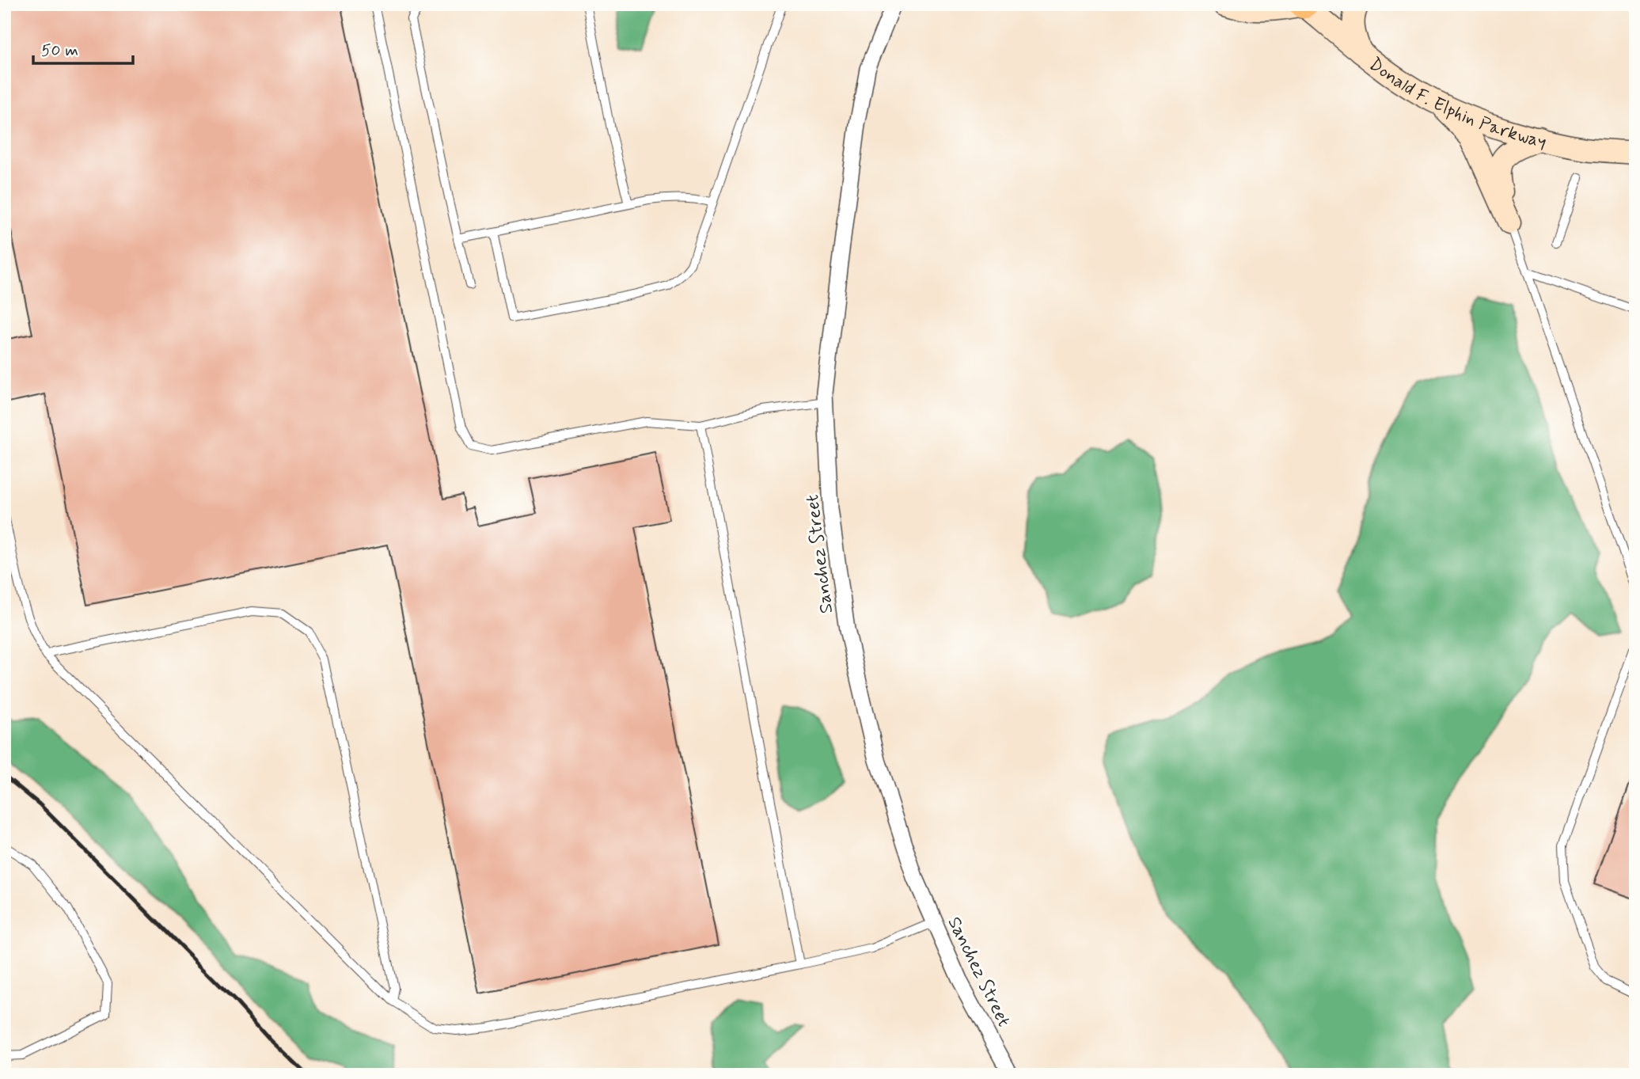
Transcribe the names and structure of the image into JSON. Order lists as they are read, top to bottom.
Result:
{
  "streets": {
    "street": ["Donald F. Elphin Parkway", "Sanchez Street"]
  },
  "scale_bar": "50 m"
}
